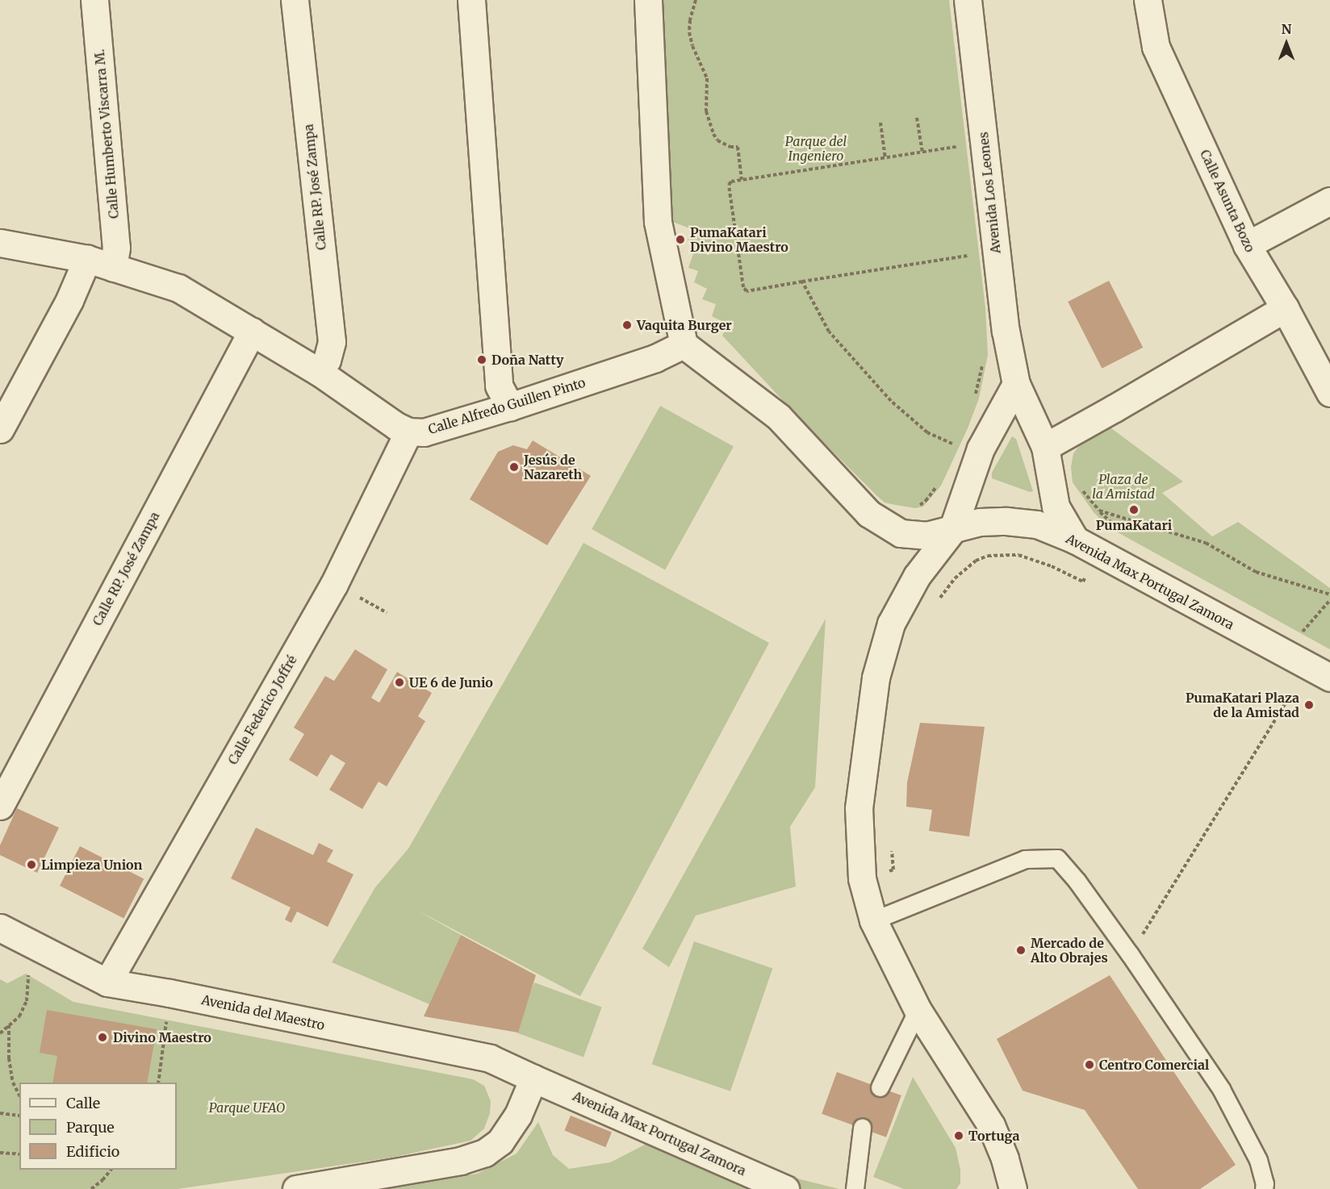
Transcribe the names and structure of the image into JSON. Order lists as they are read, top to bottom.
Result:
{
  "streets": {
    "street": [
      "Calle Humberto Viscarra M.",
      "Calle RP. José Zampa",
      "Avenida Los Leones",
      "Calle Asunta Bozo",
      "Calle Alfredo Guillen Pinto",
      "Avenida Max Portugal Zamora",
      "Calle Federico Joffré",
      "Avenida del Maestro"
    ]
  },
  "crossings": [
    ["Avenida Los Leones", "Avenida Max Portugal Zamora"],
    ["Calle Alfredo Guillen Pinto", "Calle Federico Joffré"],
    ["Avenida Max Portugal Zamora", "Avenida del Maestro"],
    ["Calle Federico Joffré", "Avenida del Maestro"]
  ],
  "parks": ["Parque del Ingeniero", "Plaza de la Amistad", "Parque UFAO"],
  "places": [
    "PumaKatari Divino Maestro",
    "Vaquita Burger",
    "Doña Natty",
    "Jesús de Nazareth",
    "PumaKatari",
    "UE 6 de Junio",
    "PumaKatari Plaza de la Amistad",
    "Limpieza Union",
    "Mercado de Alto Obrajes",
    "Divino Maestro",
    "Centro Comercial",
    "Tortuga"
  ],
  "legend": ["Calle", "Parque", "Edificio"],
  "north": "top"
}
